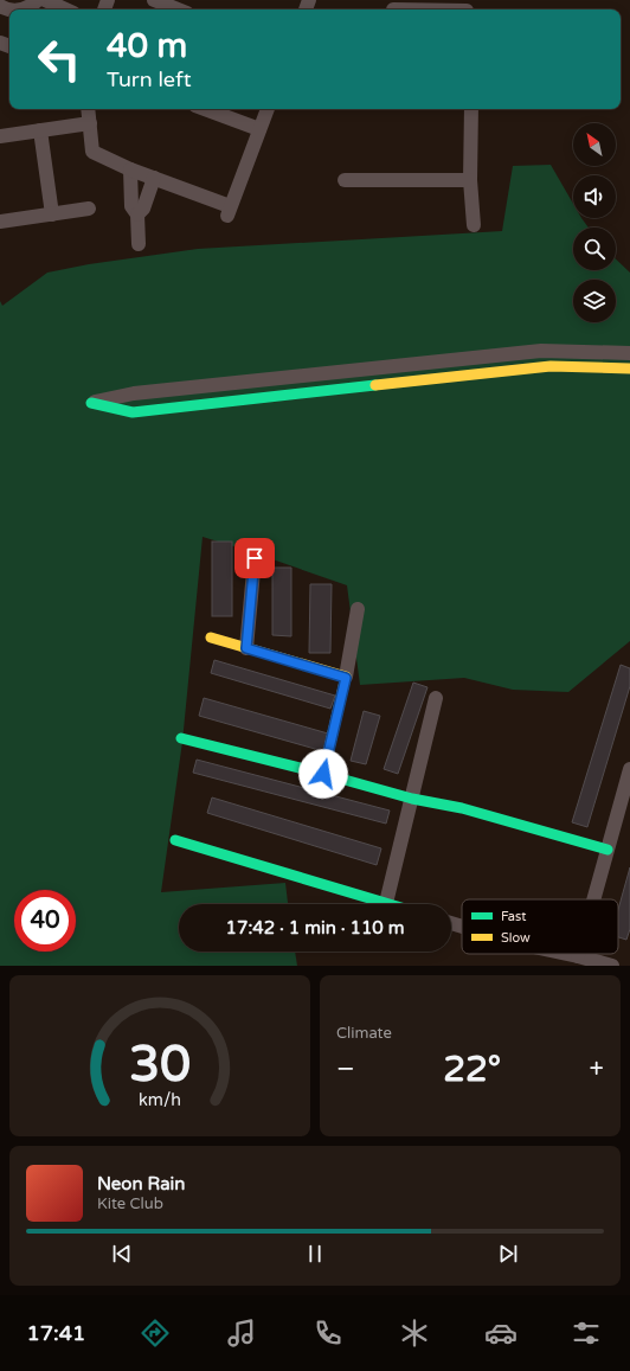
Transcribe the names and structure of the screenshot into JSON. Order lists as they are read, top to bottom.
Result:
{
  "legend": ["Fast", "Slow"],
  "north": "top left",
  "page": {
    "turn": ["40 m", "Turn left"],
    "limit": "40",
    "trip": "17:42 · 1 min · 110 m",
    "tile": "Climate",
    "heat": ["−", "22°", "+"],
    "song": ["Neon Rain", "Kite Club"],
    "tabs": "17:41",
    "gauge": ["30", "km/h"]
  }
}
